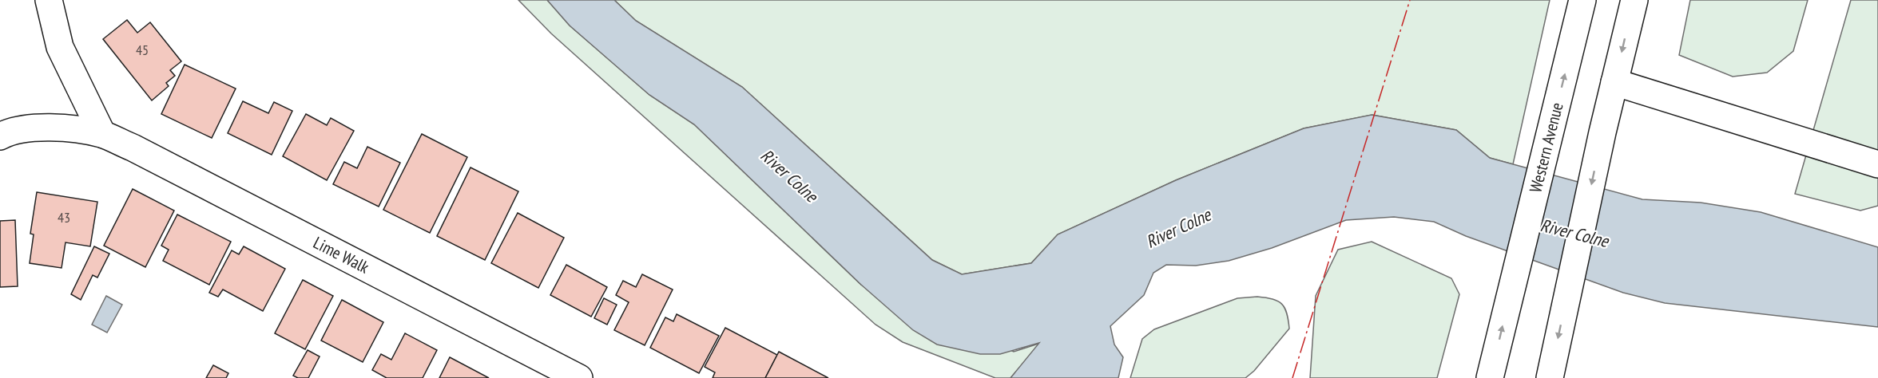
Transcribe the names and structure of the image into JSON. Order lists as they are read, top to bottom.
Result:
{
  "streets": {
    "main road": ["Western Avenue", "Lime Walk"]
  },
  "water": ["River Colne"],
  "house_numbers": ["45", "43"]
}
